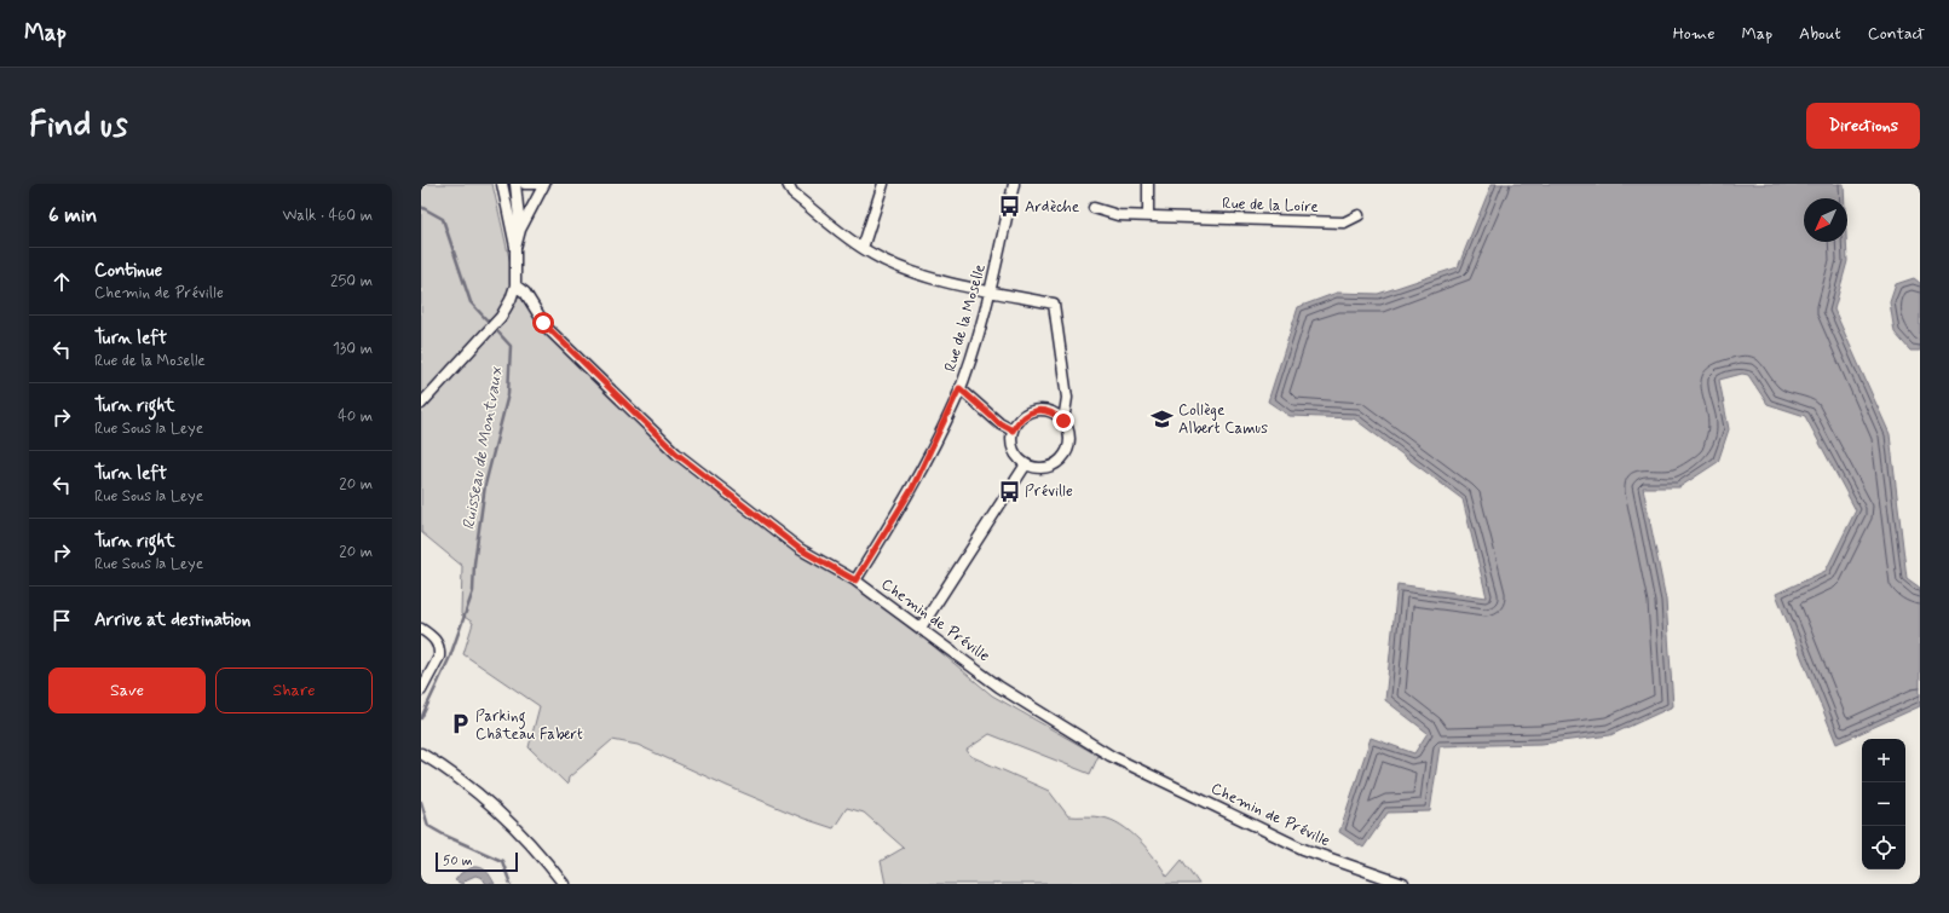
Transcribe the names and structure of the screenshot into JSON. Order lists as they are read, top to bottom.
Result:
{
  "streets": {
    "street": ["Rue de la Loire", "Rue de la Moselle", "Chemin de Préville"]
  },
  "crossings": [
    ["Rue de la Moselle", "Chemin de Préville"]
  ],
  "water": ["Ruisseau de Montvaux"],
  "places": {
    "bus stop": ["Ardèche", "Préville"],
    "school or university": ["Collège Albert Camus"],
    "parking": ["Parking Château Fabert"]
  },
  "scale_bar": "50 m",
  "north": "bottom left",
  "page": {
    "header": "Map",
    "nav": [
      "Home",
      "Map",
      "About",
      "Contact"
    ],
    "buttons": [
      "Directions",
      ["Save", "Share"]
    ],
    "title": "Find us",
    "heading": ["6 min", "Walk · 460 m"],
    "list": [
      ["Continue", "Chemin de Préville", "250 m"],
      ["Turn left", "Rue de la Moselle", "130 m"],
      ["Turn right", "Rue Sous la Leye", "40 m"],
      ["Turn left", "Rue Sous la Leye", "20 m"],
      ["Turn right", "Rue Sous la Leye", "20 m"],
      "Arrive at destination"
    ],
    "map_buttons": ["+", "−"],
    "scale": "50 m"
  }
}
